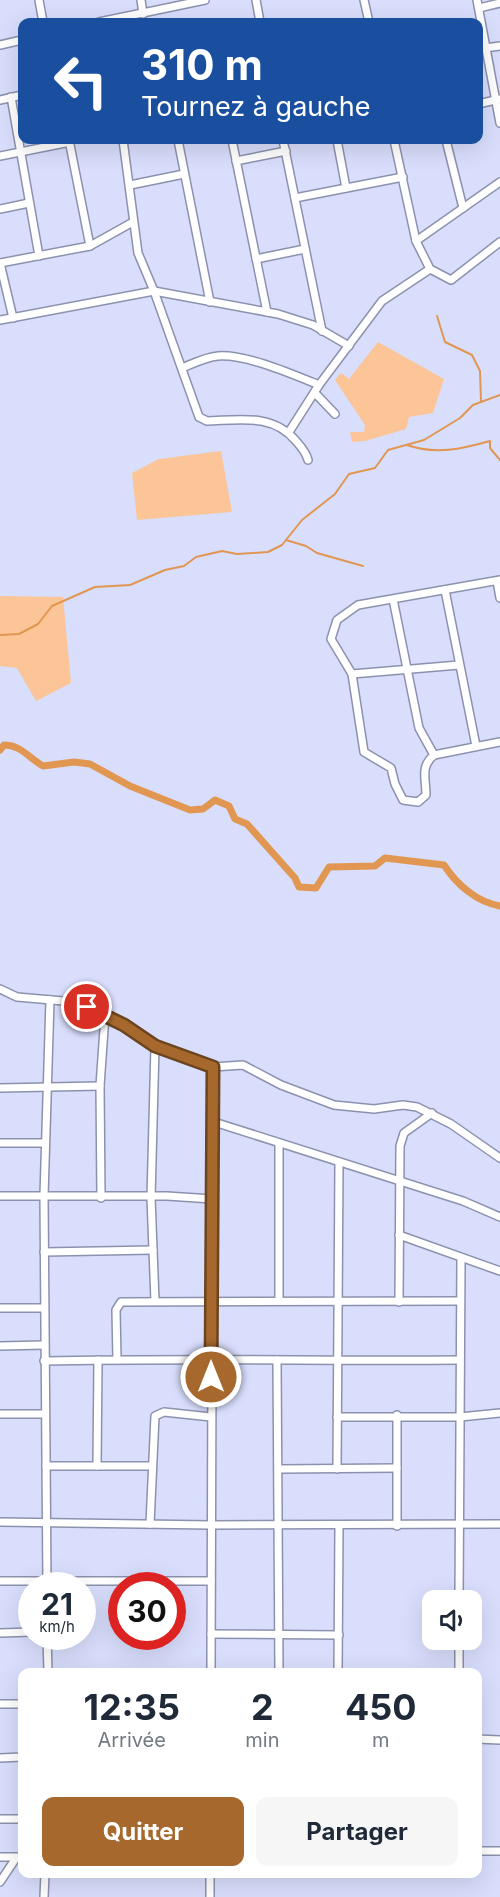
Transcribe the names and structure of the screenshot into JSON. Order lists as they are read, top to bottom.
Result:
{
  "page": {
    "turn": ["310 m", "Tournez à gauche"],
    "speed": "21 km/h",
    "limit": "30",
    "eta": [
      "12:35",
      "Arrivée",
      "2",
      "min",
      "450",
      "m"
    ],
    "buttons": ["Quitter", "Partager"]
  }
}
